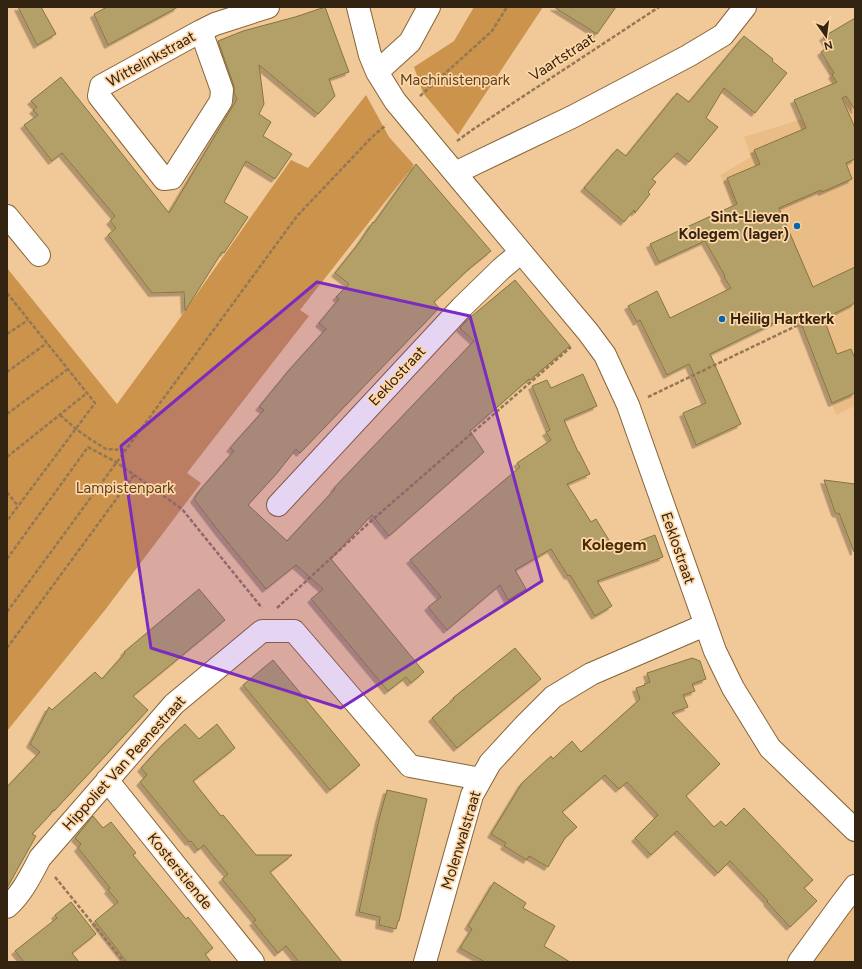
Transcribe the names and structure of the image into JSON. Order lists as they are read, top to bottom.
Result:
{
  "streets": {
    "street": [
      "Wittelinkstraat",
      "Eeklostraat",
      "Hippoliet Van Peenestraat",
      "Molenwalstraat",
      "Kosterstiende"
    ],
    "path": ["Vaartstraat"]
  },
  "crossings": [
    ["Vaartstraat", "Eeklostraat"],
    ["Eeklostraat", "Molenwalstraat"],
    ["Hippoliet Van Peenestraat", "Molenwalstraat"],
    ["Hippoliet Van Peenestraat", "Kosterstiende"]
  ],
  "districts": ["Kolegem"],
  "parks": ["Machinistenpark", "Lampistenpark"],
  "places": ["Sint-Lieven Kolegem (lager)", "Heilig Hartkerk"],
  "north": "bottom"
}
